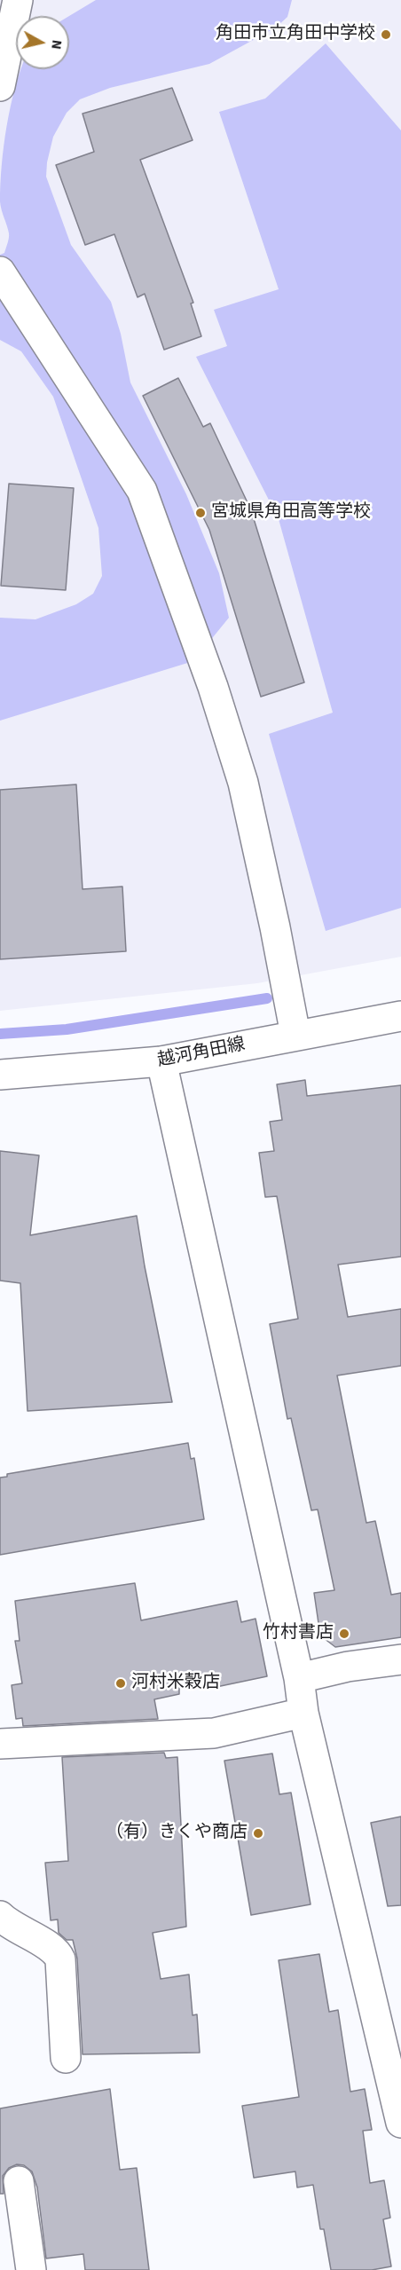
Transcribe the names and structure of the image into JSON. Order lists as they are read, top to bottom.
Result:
{
  "streets": {
    "street": ["越河角田線"]
  },
  "places": [
    "角田市立角田中学校",
    "宮城県角田高等学校",
    "竹村書店",
    "河村米穀店",
    "（有）きくや商店"
  ],
  "north": "right"
}
